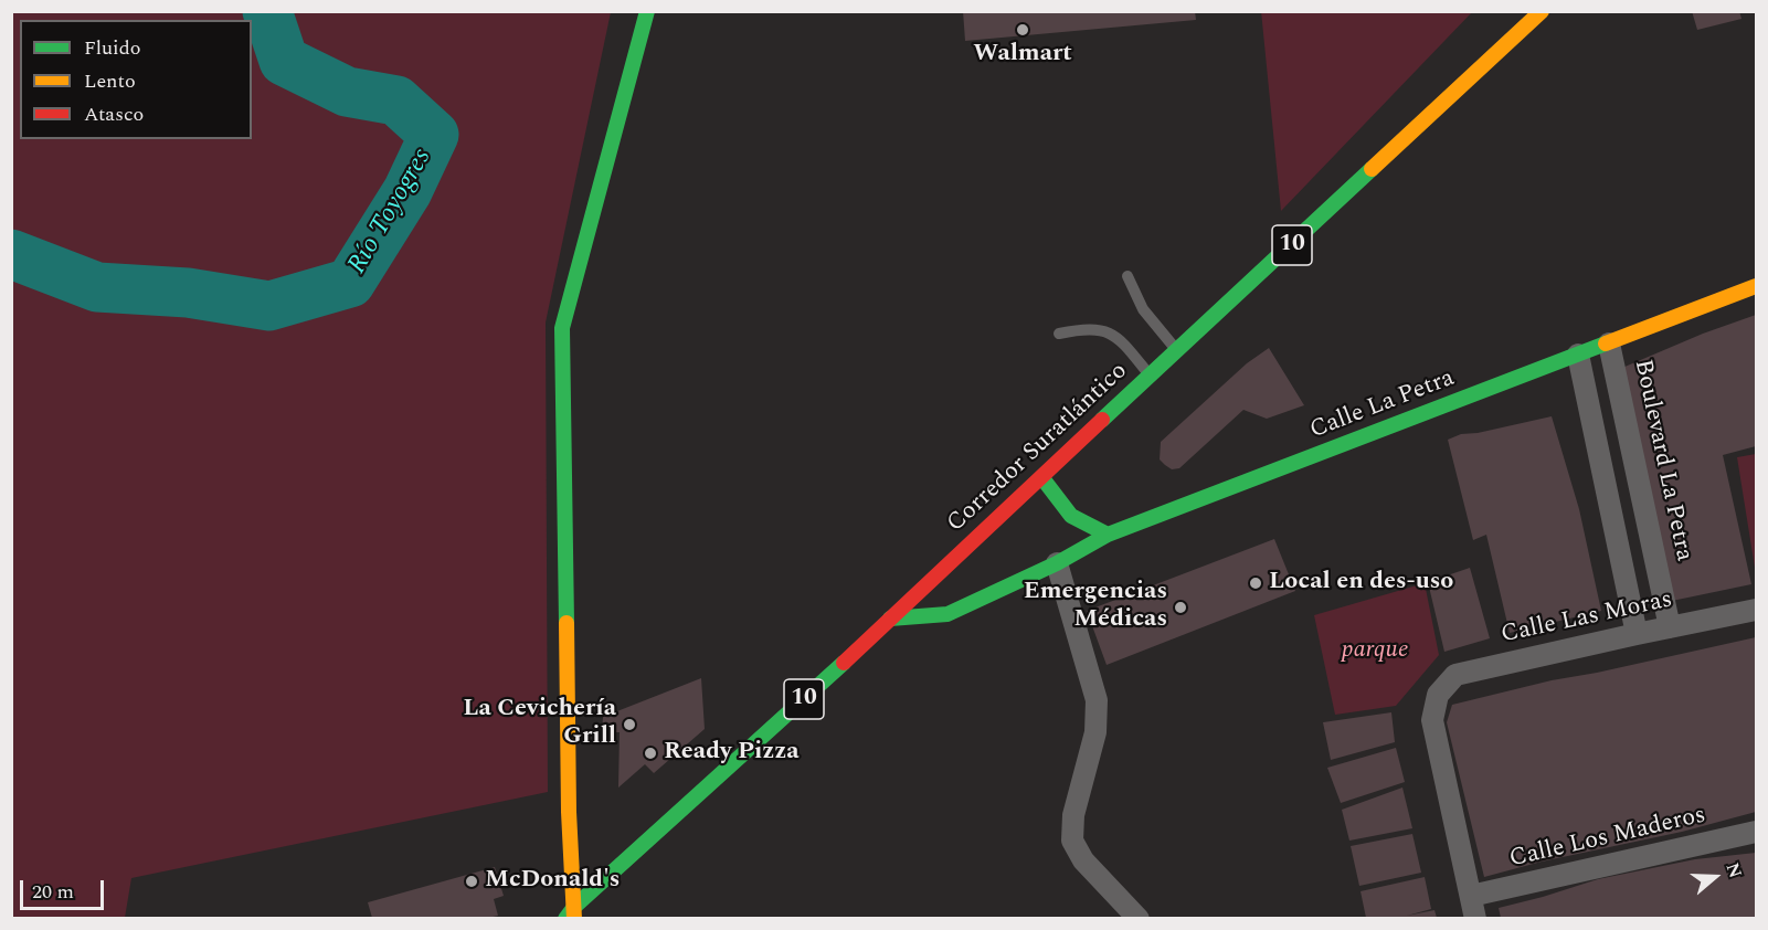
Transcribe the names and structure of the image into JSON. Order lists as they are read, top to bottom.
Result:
{
  "streets": {
    "street": [
      "10",
      "Calle La Petra",
      "Corredor Suratlántico",
      "Boulevard La Petra",
      "Calle Las Moras",
      "Calle Los Maderos"
    ]
  },
  "crossings": [
    ["Calle La Petra", "Corredor Suratlántico"],
    ["Calle La Petra", "Boulevard La Petra"],
    ["Boulevard La Petra", "Calle Las Moras"],
    ["Calle Las Moras", "Calle Los Maderos"]
  ],
  "water": ["Río Toyogres"],
  "parks": ["parque"],
  "places": [
    "Walmart",
    "Local en des-uso",
    "Emergencias Médicas",
    "La Cevichería Grill",
    "Ready Pizza",
    "McDonald's"
  ],
  "legend": ["Fluido", "Lento", "Atasco"],
  "scale_bar": "20 m",
  "north": "right"
}
